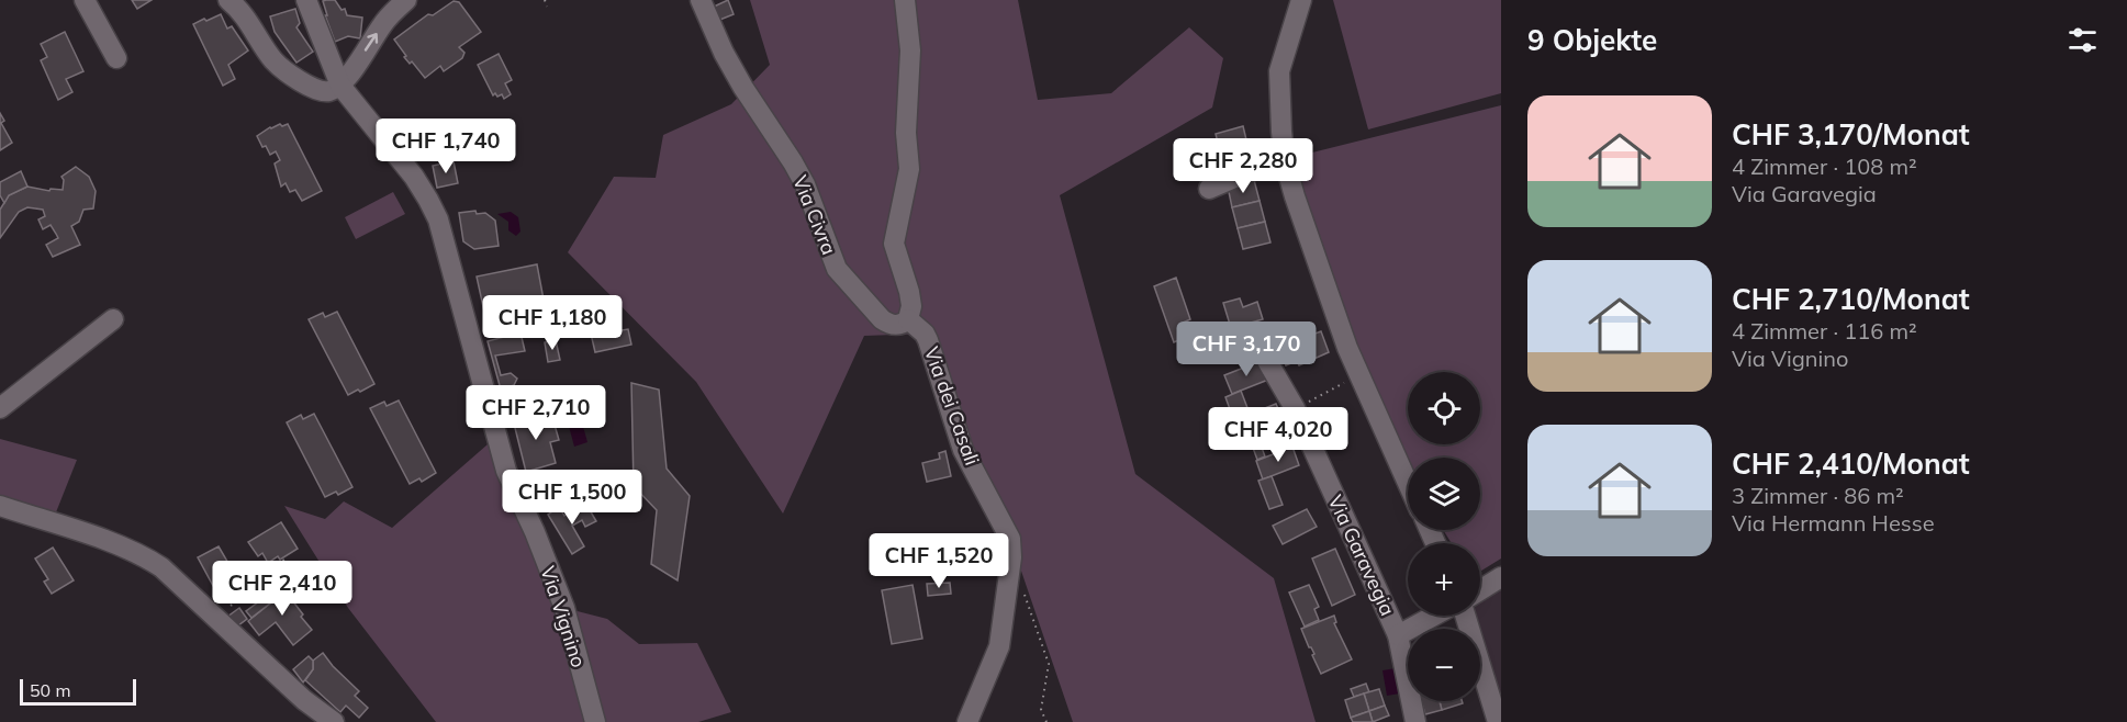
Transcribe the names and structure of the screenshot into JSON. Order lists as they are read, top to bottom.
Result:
{
  "streets": {
    "street": [
      "Via Civra",
      "Via dei Casali",
      "Via Garavegia",
      "Via Vignino"
    ]
  },
  "crossings": [
    ["Via Civra", "Via dei Casali"]
  ],
  "scale_bar": "50 m",
  "page": {
    "heading": "9 Objekte",
    "list": [
      {
        "name": "CHF 3,170/Monat",
        "note": "4 Zimmer · 108 m² · Via Garavegia"
      },
      {
        "name": "CHF 2,710/Monat",
        "note": "4 Zimmer · 116 m² · Via Vignino"
      },
      {
        "name": "CHF 2,410/Monat",
        "note": "3 Zimmer · 86 m² · Via Hermann Hesse"
      }
    ],
    "price": [
      "CHF 1,740",
      "CHF 2,280",
      "CHF 1,180",
      "CHF 3,170",
      "CHF 2,710",
      "CHF 4,020",
      "CHF 1,500",
      "CHF 1,520",
      "CHF 2,410"
    ],
    "map_buttons": ["+", "−"],
    "scale": "50 m"
  }
}
